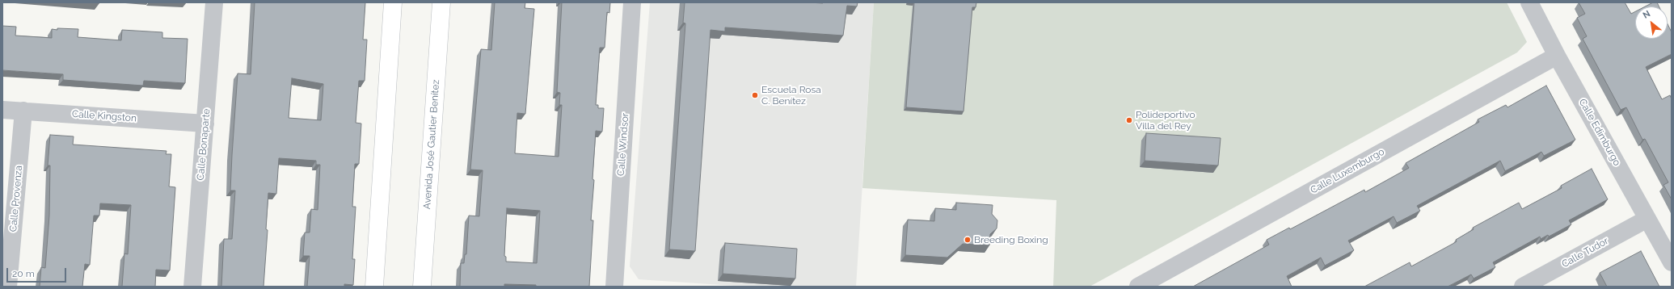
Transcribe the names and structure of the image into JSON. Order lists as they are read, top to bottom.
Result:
{
  "streets": {
    "main road": ["Avenida José Gautier Benítez"],
    "street": [
      "Calle Kingston",
      "Calle Edimburgo",
      "Calle Bonaparte",
      "Calle Windsor",
      "Calle Luxemburgo",
      "Calle Provenza",
      "Calle Tudor"
    ]
  },
  "crossings": [
    ["Calle Kingston", "Calle Bonaparte"],
    ["Calle Kingston", "Calle Provenza"],
    ["Calle Edimburgo", "Calle Luxemburgo"],
    ["Calle Edimburgo", "Calle Tudor"]
  ],
  "places": ["Escuela Rosa C. Benítez", "Polideportivo Villa del Rey", "Breeding Boxing"],
  "scale_bar": "20 m",
  "north": "top left"
}
